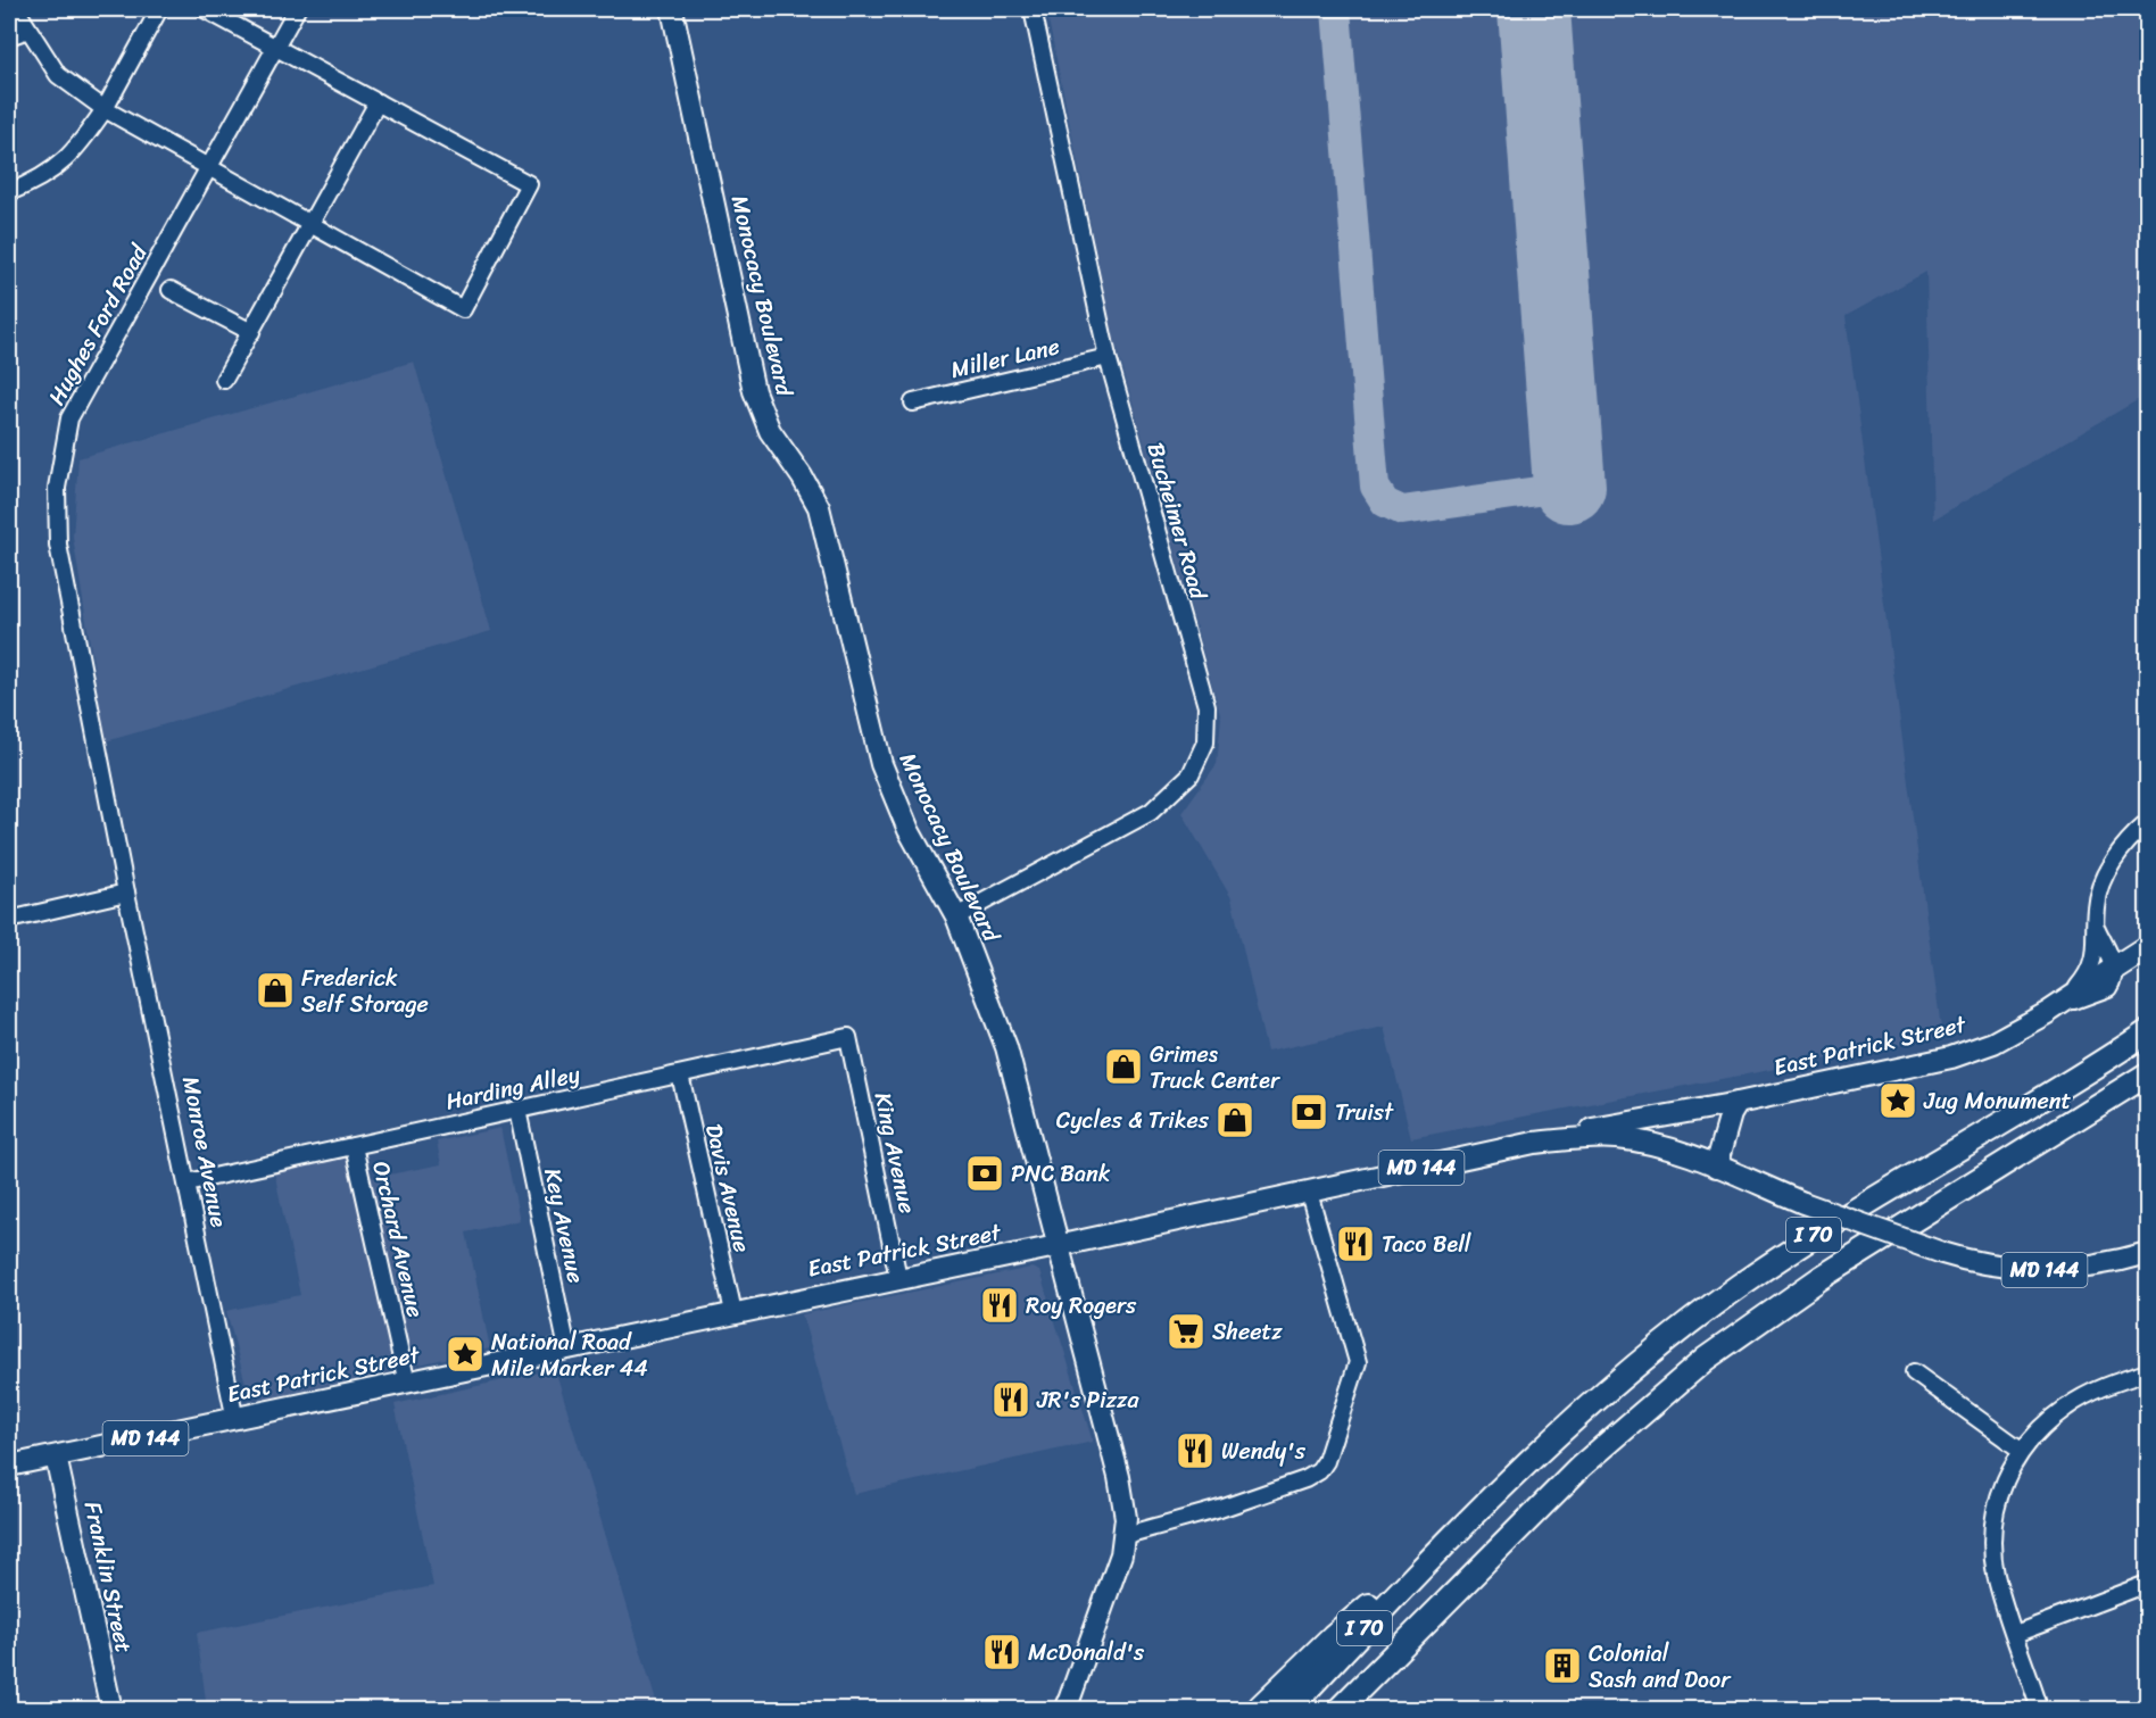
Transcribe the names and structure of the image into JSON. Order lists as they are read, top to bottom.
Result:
{
  "streets": {
    "highway": ["I 70"],
    "main road": [
      "Monocacy Boulevard",
      "East Patrick Street",
      "MD 144",
      "Franklin Street"
    ],
    "street": [
      "Hughes Ford Road",
      "Miller Lane",
      "Bucheimer Road",
      "Harding Alley",
      "Monroe Avenue",
      "King Avenue",
      "Davis Avenue",
      "Key Avenue",
      "Orchard Avenue"
    ]
  },
  "crossings": [
    ["Monocacy Boulevard", "Bucheimer Road"],
    ["Monocacy Boulevard", "East Patrick Street"],
    ["Hughes Ford Road", "Monroe Avenue"],
    ["Miller Lane", "Bucheimer Road"],
    ["East Patrick Street", "Monroe Avenue"],
    ["East Patrick Street", "King Avenue"],
    ["East Patrick Street", "Davis Avenue"],
    ["East Patrick Street", "Key Avenue"],
    ["East Patrick Street", "Orchard Avenue"],
    ["East Patrick Street", "Franklin Street"],
    ["Harding Alley", "Monroe Avenue"],
    ["Harding Alley", "King Avenue"],
    ["Harding Alley", "Davis Avenue"],
    ["Harding Alley", "Key Avenue"],
    ["Harding Alley", "Orchard Avenue"]
  ],
  "places": {
    "shop": ["Frederick Self Storage", "Grimes Truck Center", "Cycles & Trikes"],
    "place": ["Jug Monument", "National Road Mile Marker 44"],
    "bank": ["Truist", "PNC Bank"],
    "restaurant": [
      "Taco Bell",
      "Roy Rogers",
      "JR's Pizza",
      "Wendy's",
      "McDonald's"
    ],
    "supermarket": ["Sheetz"],
    "building": ["Colonial Sash and Door"]
  }
}
